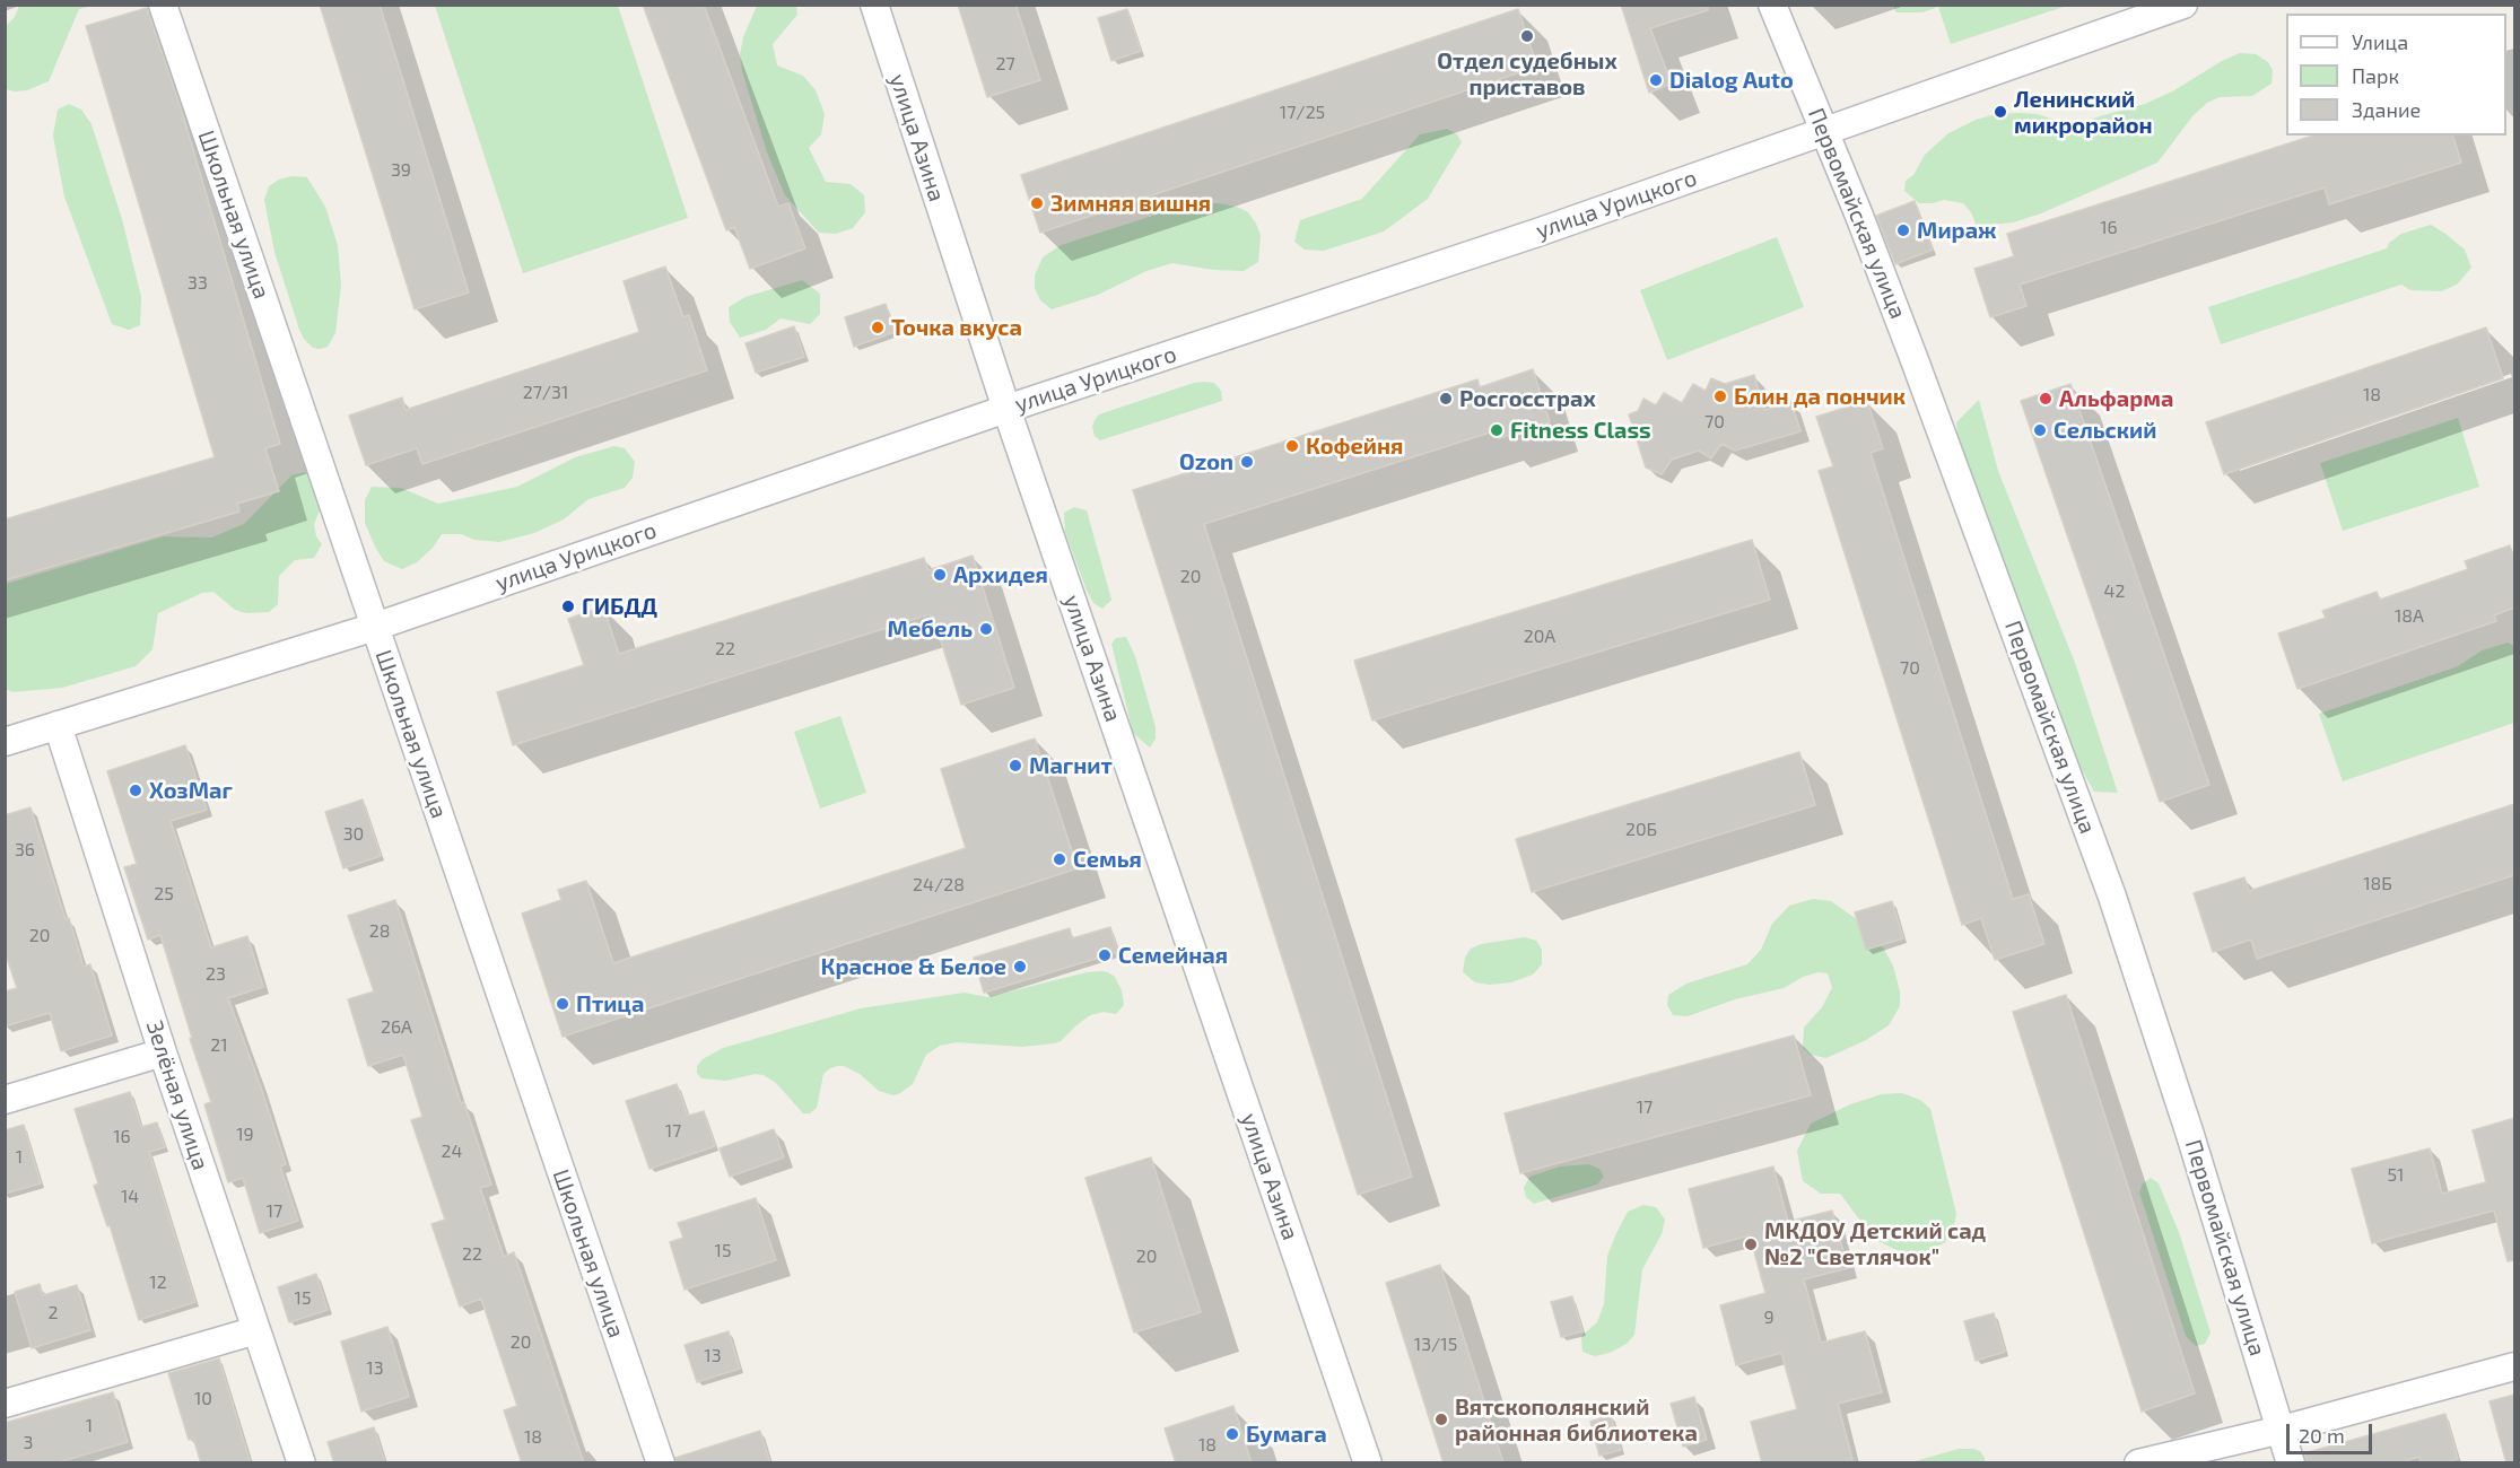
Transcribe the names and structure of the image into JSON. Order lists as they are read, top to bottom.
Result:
{
  "streets": {
    "street": [
      "улица Азина",
      "улица Урицкого",
      "Первомайская улица",
      "Школьная улица",
      "Зелёная улица"
    ]
  },
  "crossings": [
    ["улица Азина", "улица Урицкого"],
    ["улица Урицкого", "Первомайская улица"],
    ["улица Урицкого", "Школьная улица"],
    ["улица Урицкого", "Зелёная улица"]
  ],
  "places": [
    "Отдел судебных приставов",
    "Dialog Auto",
    "Ленинский микрорайон",
    "Зимняя вишня",
    "Мираж",
    "Точка вкуса",
    "Блин да пончик",
    "Росгосстрах",
    "Альфарма",
    "Fitness Class",
    "Сельский",
    "Кофейня",
    "Ozon",
    "Архидея",
    "ГИБДД",
    "Мебель",
    "Магнит",
    "ХозМаг",
    "Семья",
    "Семейная",
    "Красное & Белое",
    "Птица",
    "МКДОУ Детский сад №2 \"Светлячок\"",
    "Вятскополянский районная библиотека",
    "Бумага"
  ],
  "house_numbers": [
    "27",
    "17/25",
    "39",
    "16",
    "33",
    "27/31",
    "18",
    "70",
    "20",
    "42",
    "18А",
    "20А",
    "22",
    "70",
    "20Б",
    "30",
    "36",
    "18Б",
    "24/28",
    "25",
    "28",
    "20",
    "23",
    "26А",
    "21",
    "17",
    "17",
    "19",
    "16",
    "24",
    "1",
    "51",
    "14",
    "17",
    "15",
    "22",
    "20",
    "12",
    "15",
    "2",
    "9",
    "20",
    "13/15",
    "13",
    "13",
    "10",
    "1",
    "18",
    "3",
    "18"
  ],
  "legend": ["Улица", "Парк", "Здание"],
  "scale_bar": "20 m"
}
